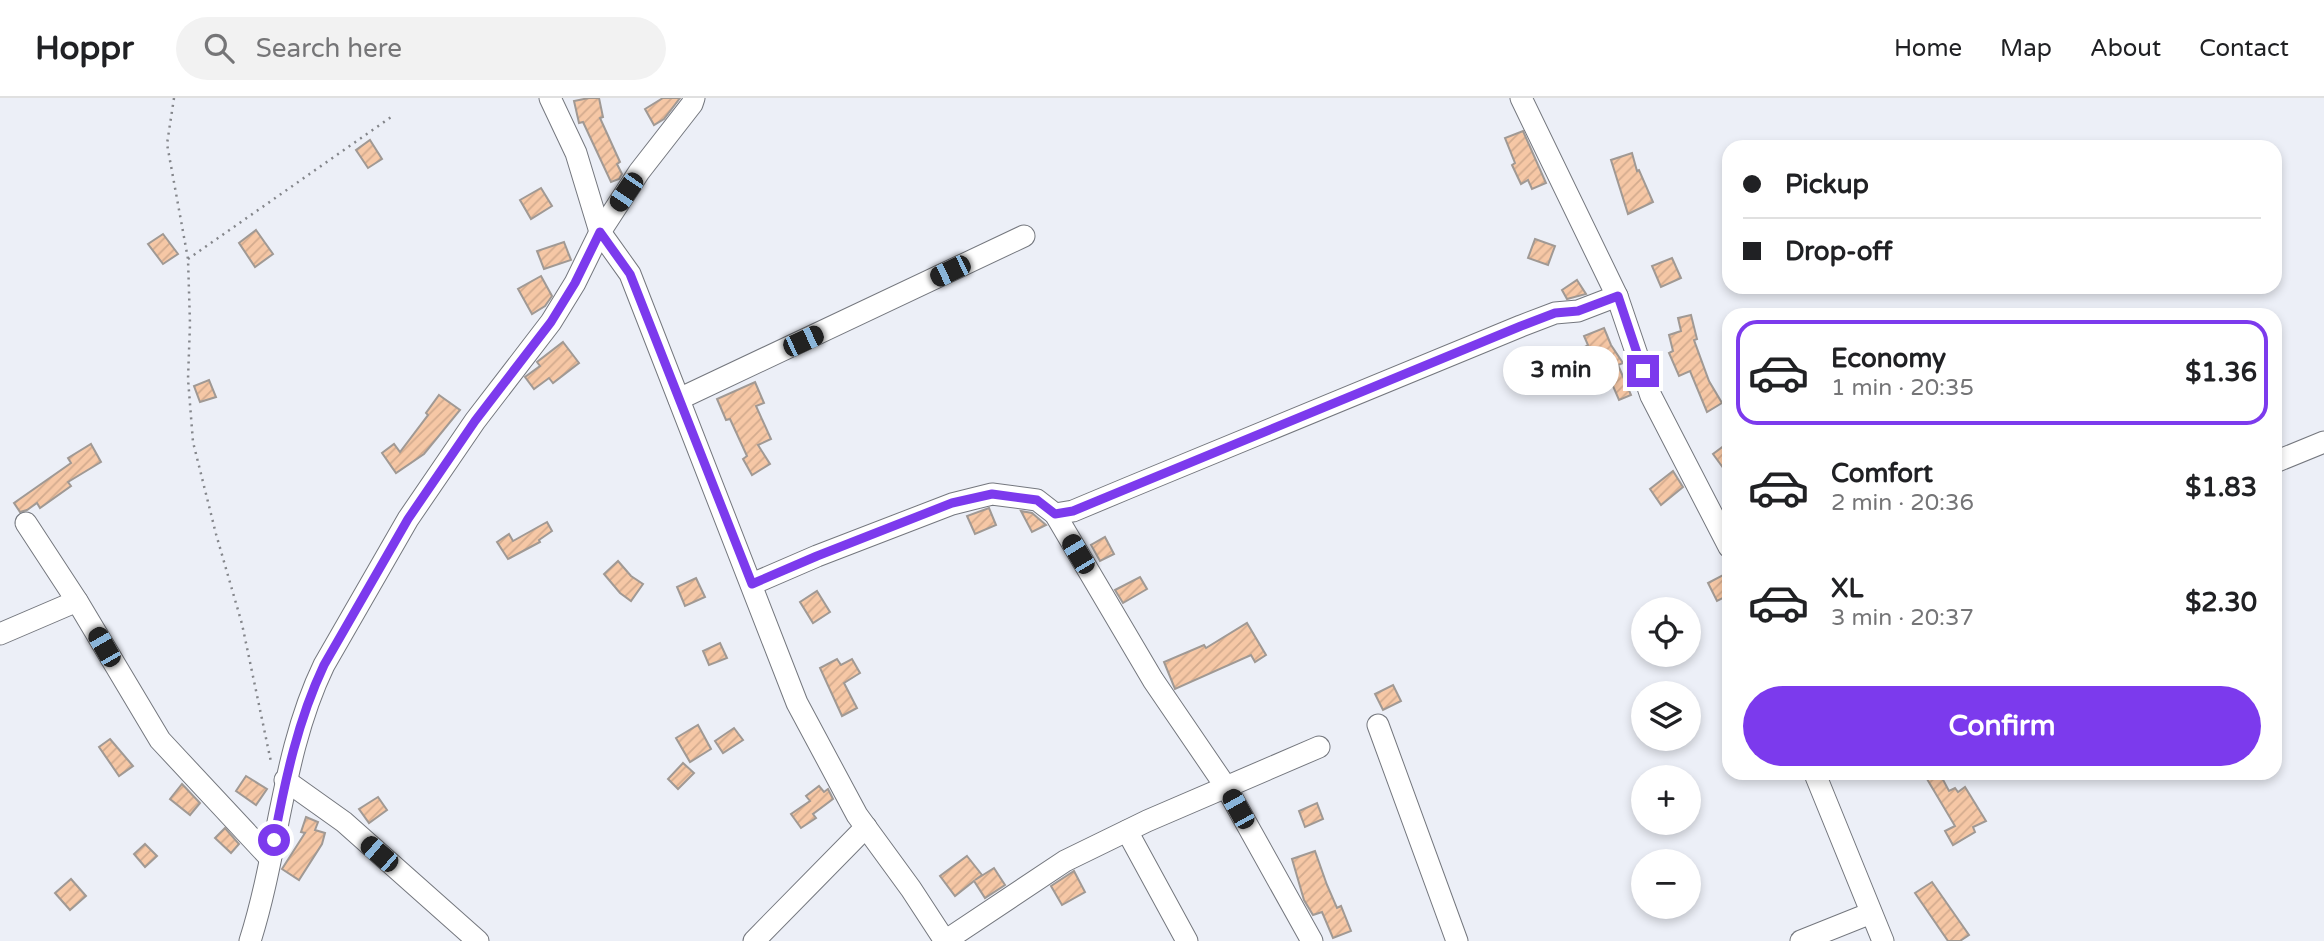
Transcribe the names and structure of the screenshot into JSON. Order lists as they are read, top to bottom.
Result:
{
  "page": {
    "header": "Hoppr",
    "search": "Search here",
    "nav": [
      "Home",
      "Map",
      "About",
      "Contact"
    ],
    "banner": ["Pickup", "Drop-off"],
    "list": [
      {
        "name": "Economy",
        "note": "1 min · 20:35",
        "value": "$1.36"
      },
      {
        "name": "Comfort",
        "note": "2 min · 20:36",
        "value": "$1.83"
      },
      {
        "name": "XL",
        "note": "3 min · 20:37",
        "value": "$2.30"
      }
    ],
    "bubble": "3 min",
    "map_buttons": ["+", "−"],
    "buttons": "Confirm"
  }
}
